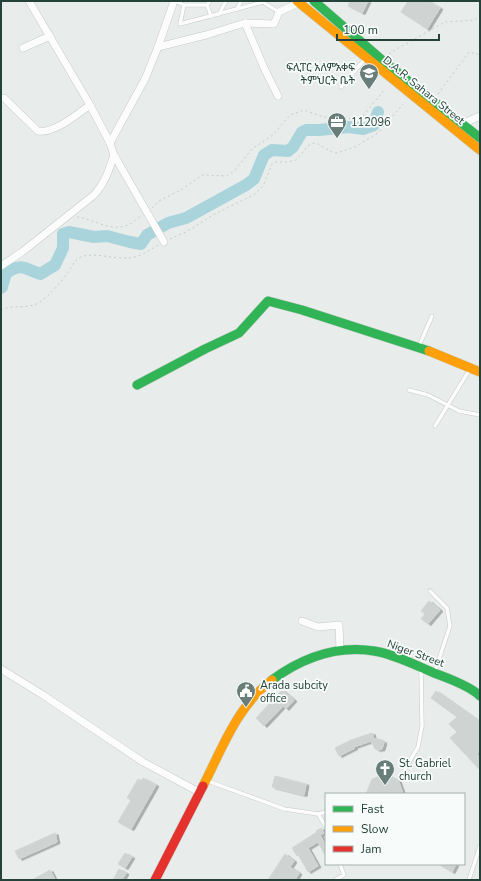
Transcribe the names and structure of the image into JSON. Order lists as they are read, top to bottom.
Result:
{
  "streets": {
    "main road": ["D.A.R. Sahara Street", "Niger Street"]
  },
  "places": {
    "school or university": ["ፍሊፐር አለምአቀፍ ትምህርት ቤት"],
    "office": ["112096"],
    "public building": ["Arada subcity office"],
    "church": ["St. Gabriel church"]
  },
  "legend": ["Fast", "Slow", "Jam"],
  "scale_bar": "100 m"
}
